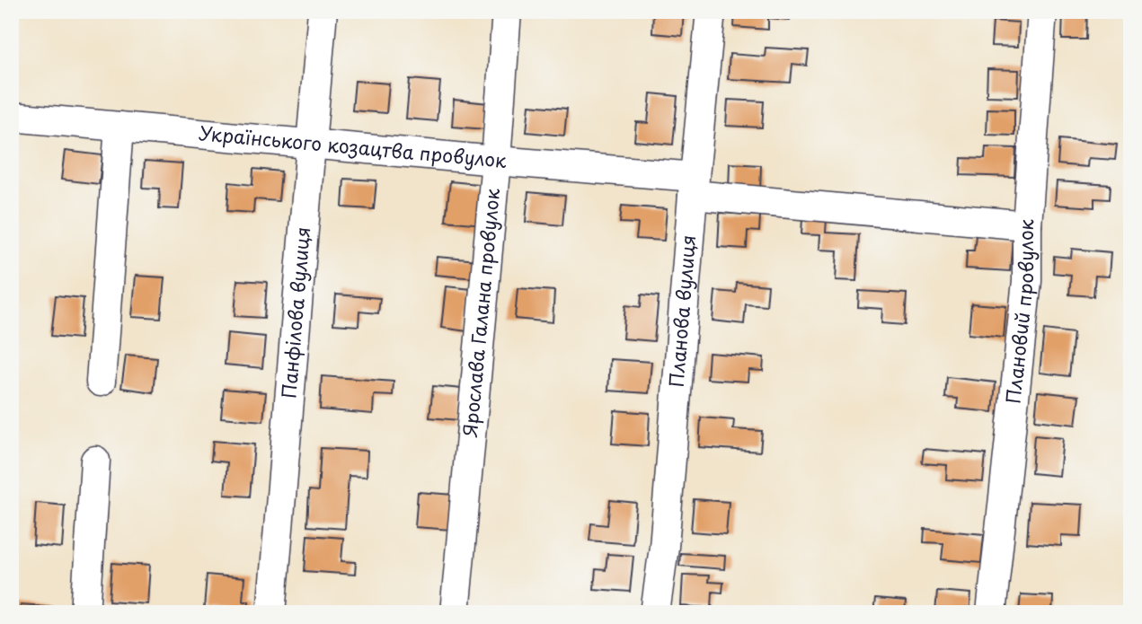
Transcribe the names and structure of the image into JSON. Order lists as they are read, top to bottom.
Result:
{
  "streets": {
    "street": [
      "Українського козацтва провулок",
      "Панфілова вулиця",
      "Ярослава Галана провулок",
      "Планова вулиця",
      "Плановий провулок"
    ]
  },
  "crossings": [
    ["Українського козацтва провулок", "Панфілова вулиця"],
    ["Українського козацтва провулок", "Ярослава Галана провулок"],
    ["Українського козацтва провулок", "Планова вулиця"],
    ["Українського козацтва провулок", "Плановий провулок"]
  ]
}
